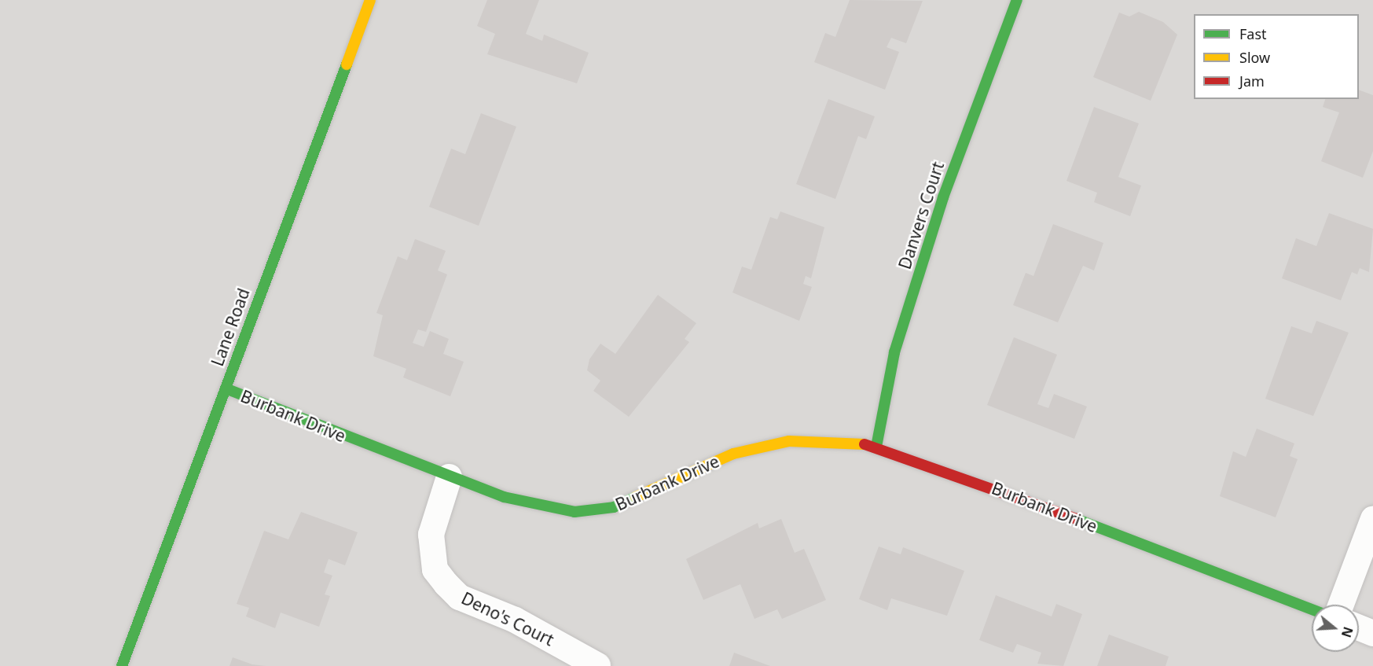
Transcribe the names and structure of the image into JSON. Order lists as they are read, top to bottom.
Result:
{
  "streets": {
    "street": [
      "Danvers Court",
      "Lane Road",
      "Burbank Drive",
      "Deno's Court"
    ]
  },
  "crossings": [
    ["Danvers Court", "Burbank Drive"],
    ["Lane Road", "Burbank Drive"],
    ["Burbank Drive", "Deno's Court"]
  ],
  "legend": ["Fast", "Slow", "Jam"],
  "north": "right"
}
